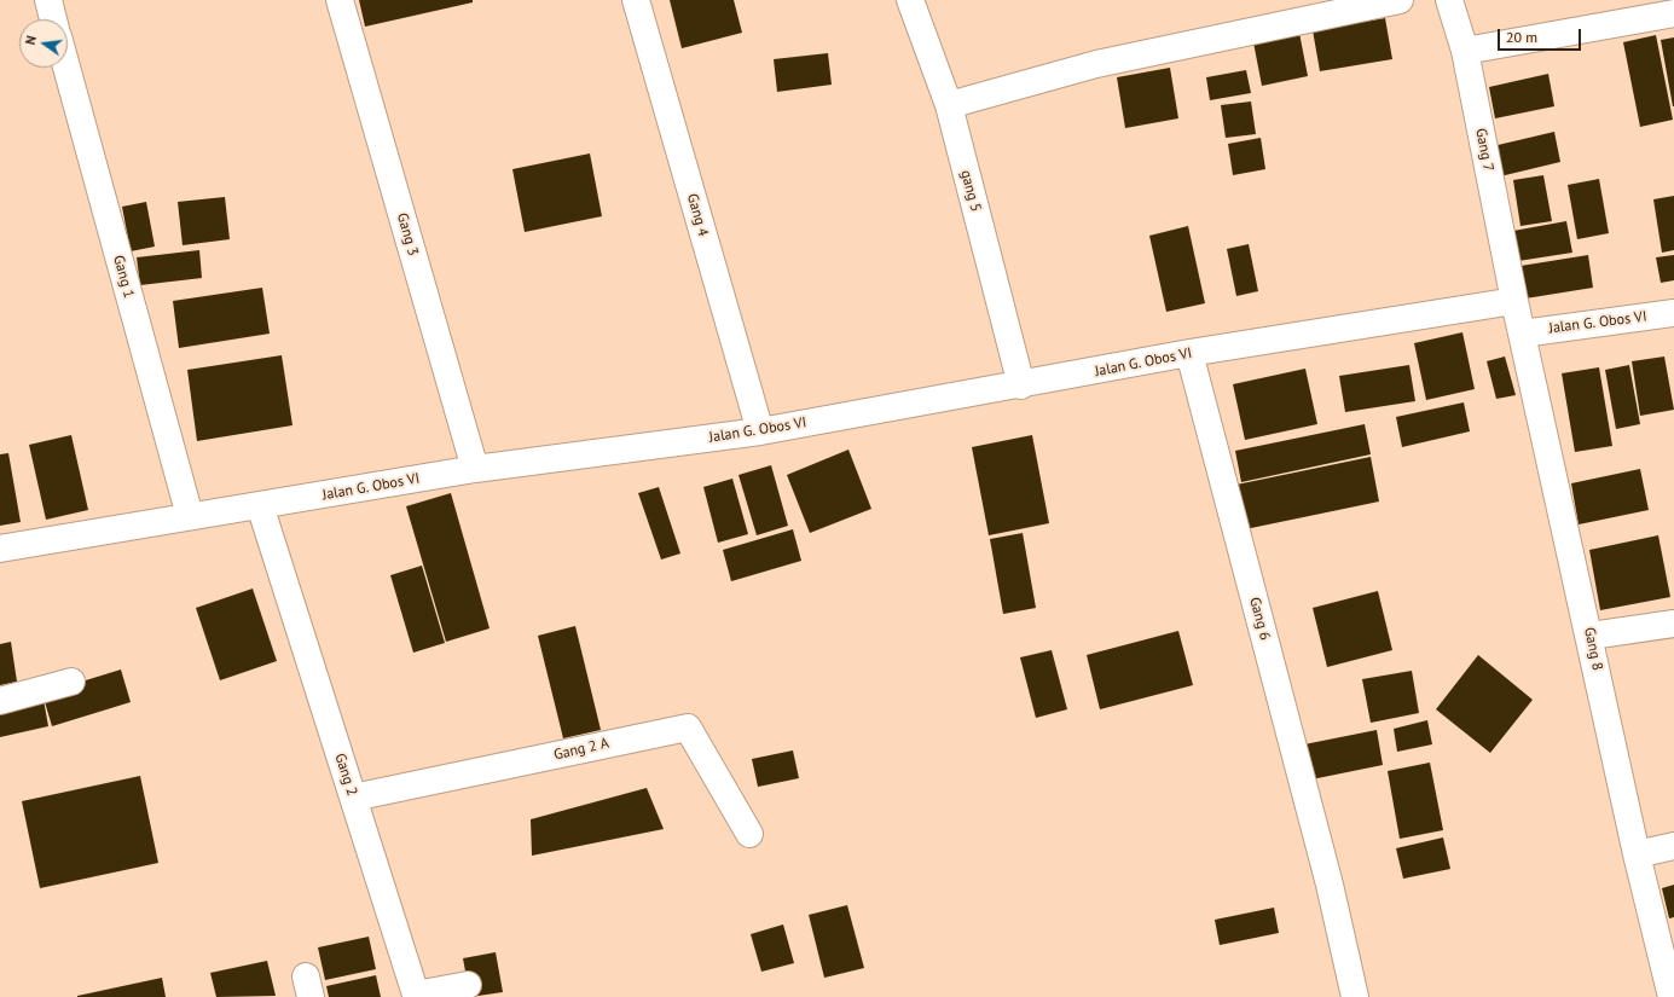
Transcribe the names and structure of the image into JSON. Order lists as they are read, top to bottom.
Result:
{
  "streets": {
    "street": [
      "Gang 7",
      "gang 5",
      "Gang 4",
      "Gang 3",
      "Gang 1",
      "Jalan G. Obos VI",
      "Gang 6",
      "Gang 8",
      "Gang 2 A",
      "Gang 2"
    ]
  },
  "crossings": [
    ["Gang 7", "Jalan G. Obos VI"],
    ["Gang 7", "Gang 8"],
    ["gang 5", "Jalan G. Obos VI"],
    ["Gang 4", "Jalan G. Obos VI"],
    ["Gang 3", "Jalan G. Obos VI"],
    ["Gang 1", "Jalan G. Obos VI"],
    ["Jalan G. Obos VI", "Gang 6"],
    ["Jalan G. Obos VI", "Gang 8"],
    ["Jalan G. Obos VI", "Gang 2"],
    ["Gang 2 A", "Gang 2"]
  ],
  "scale_bar": "20 m",
  "north": "left"
}
